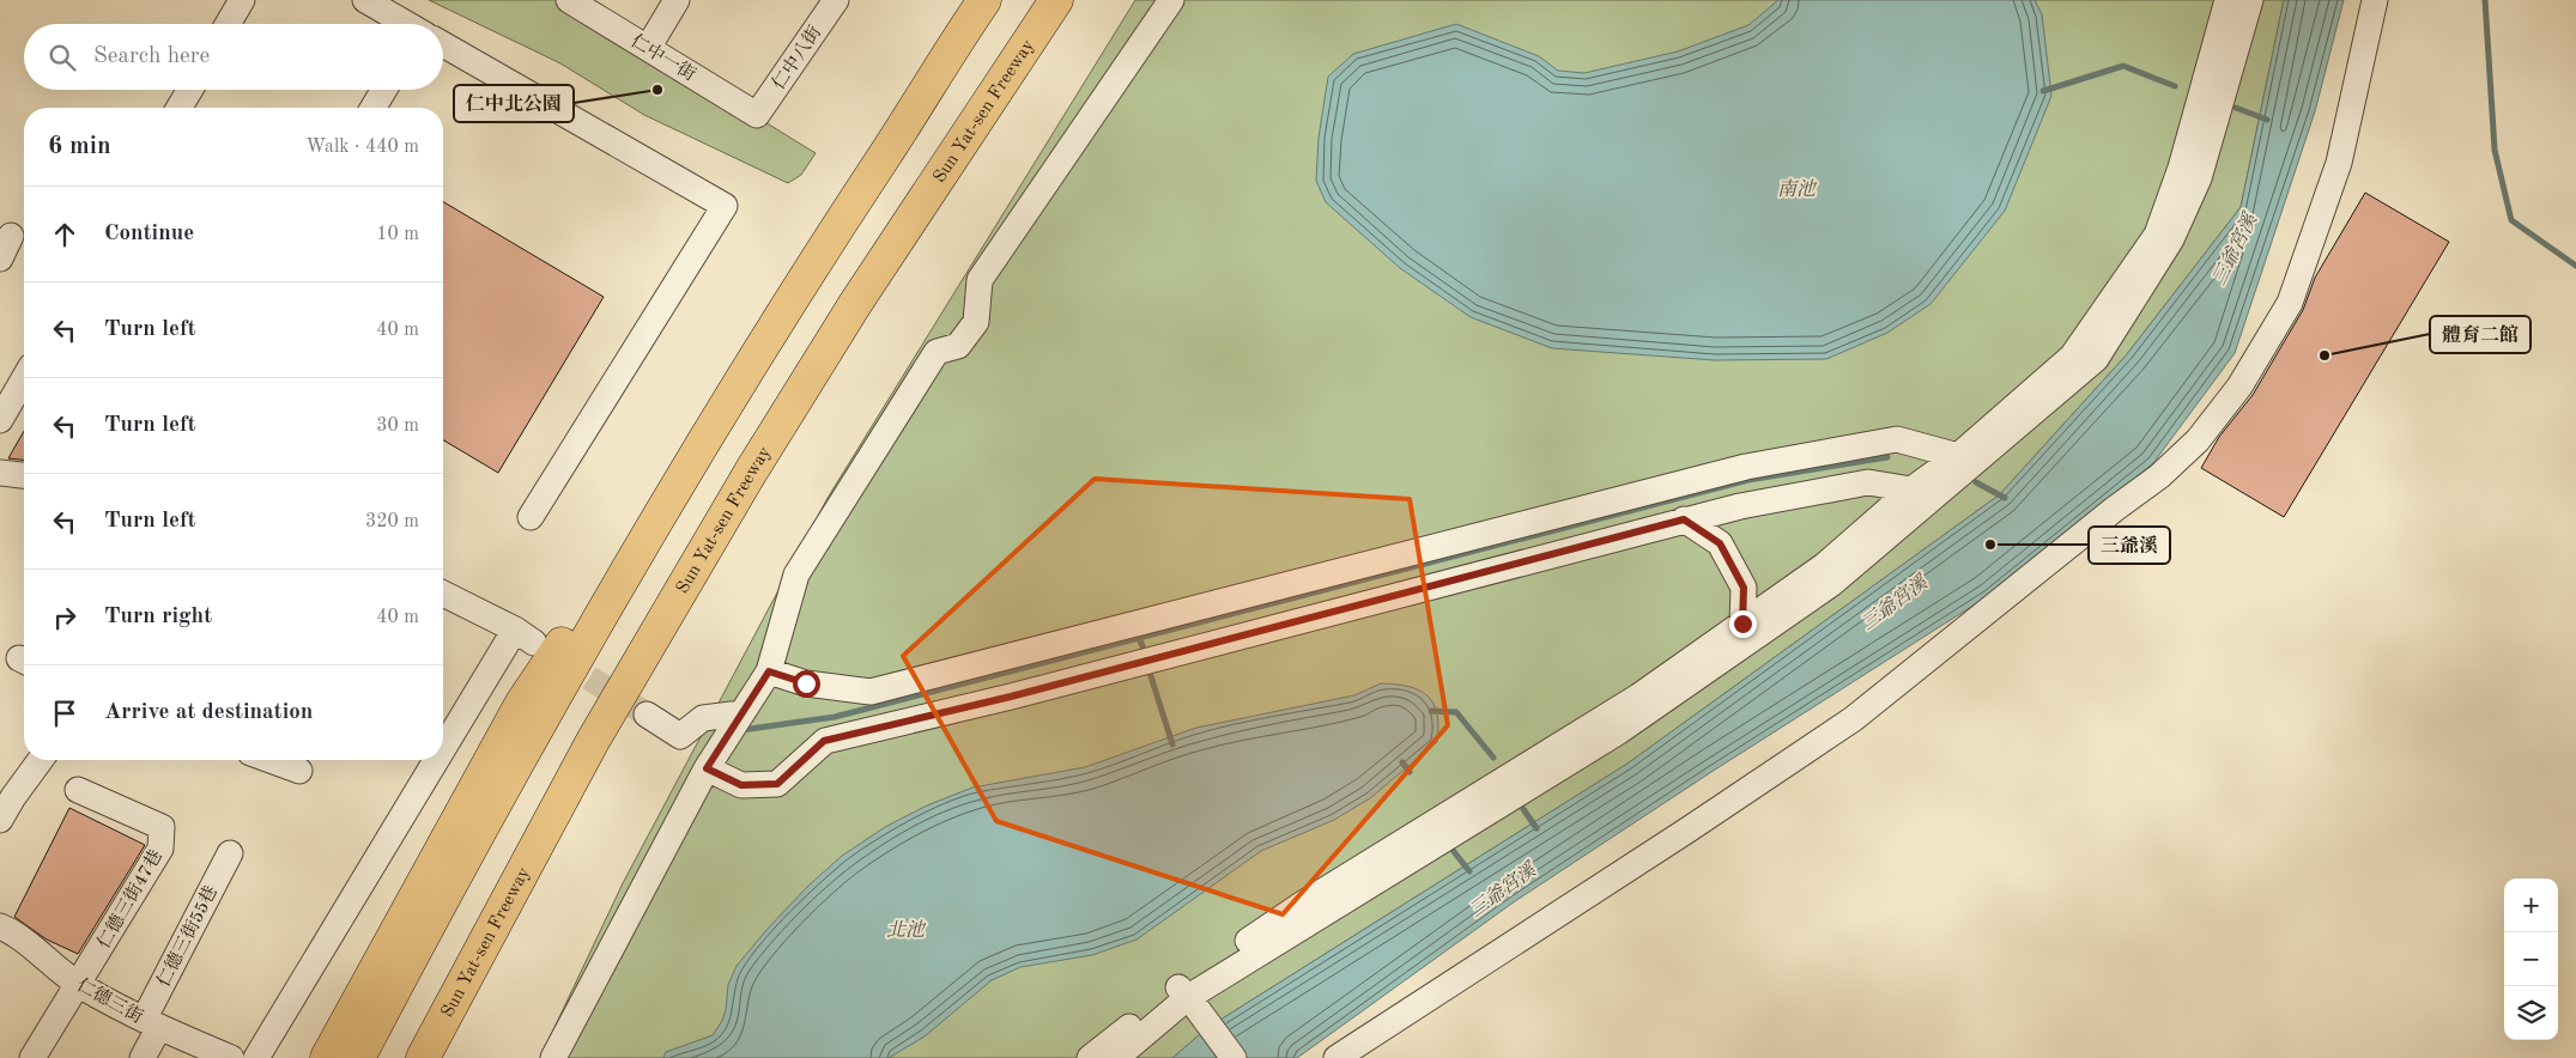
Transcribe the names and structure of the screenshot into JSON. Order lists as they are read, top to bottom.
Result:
{
  "streets": {
    "highway": ["Sun Yat-sen Freeway"],
    "street": [
      "仁中一街",
      "仁中八街",
      "仁德三街47巷",
      "仁德三街55巷",
      "仁德三街"
    ]
  },
  "crossings": [
    ["仁中一街", "仁中八街"],
    ["仁德三街47巷", "仁德三街"],
    ["仁德三街55巷", "仁德三街"]
  ],
  "water": ["南池", "三爺宮溪", "北池"],
  "places": ["仁中北公園", "體育二館", "三爺溪"],
  "page": {
    "search": "Search here",
    "heading": ["6 min", "Walk · 440 m"],
    "list": [
      ["Continue", "10 m"],
      ["Turn left", "40 m"],
      ["Turn left", "30 m"],
      ["Turn left", "320 m"],
      ["Turn right", "40 m"],
      "Arrive at destination"
    ],
    "map_buttons": ["+", "−"]
  }
}
